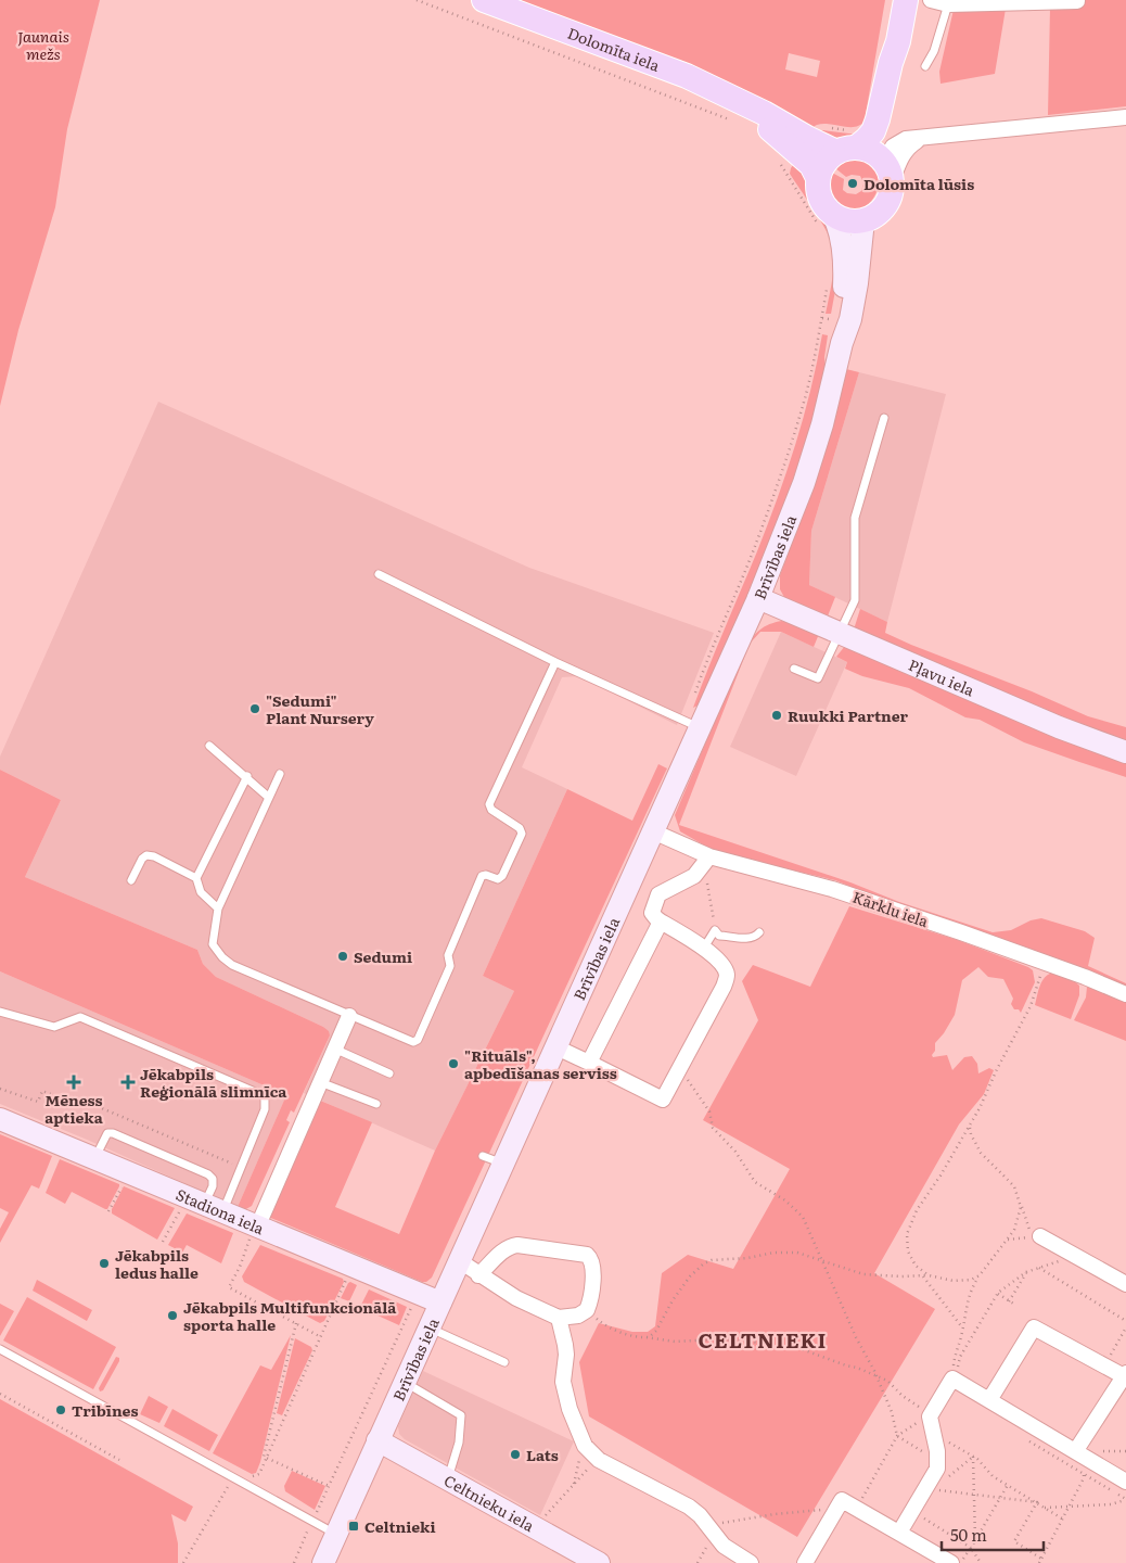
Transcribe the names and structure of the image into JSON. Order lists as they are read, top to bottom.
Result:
{
  "streets": {
    "main road": [
      "Dolomīta iela",
      "Brīvības iela",
      "Pļavu iela",
      "Stadiona iela",
      "Celtnieku iela"
    ],
    "street": ["Kārklu iela"]
  },
  "crossings": [
    ["Dolomīta iela", "Brīvības iela"],
    ["Brīvības iela", "Pļavu iela"],
    ["Brīvības iela", "Kārklu iela"],
    ["Brīvības iela", "Stadiona iela"],
    ["Brīvības iela", "Celtnieku iela"]
  ],
  "districts": ["CELTNIEKI"],
  "parks": ["Jaunais mežs"],
  "places": {
    "other": [
      "Dolomīta lūsis",
      "\"Sedumi\" Plant Nursery",
      "Ruukki Partner",
      "Sedumi",
      "\"Rituāls\", apbedīšanas serviss",
      "Jēkabpils ledus halle",
      "Jēkabpils Multifunkcionālā sporta halle",
      "Tribīnes",
      "Lats"
    ],
    "health": ["Mēness aptieka", "Jēkabpils Reģionālā slimnīca"],
    "transit": ["Celtnieki"]
  },
  "scale_bar": "50 m"
}
